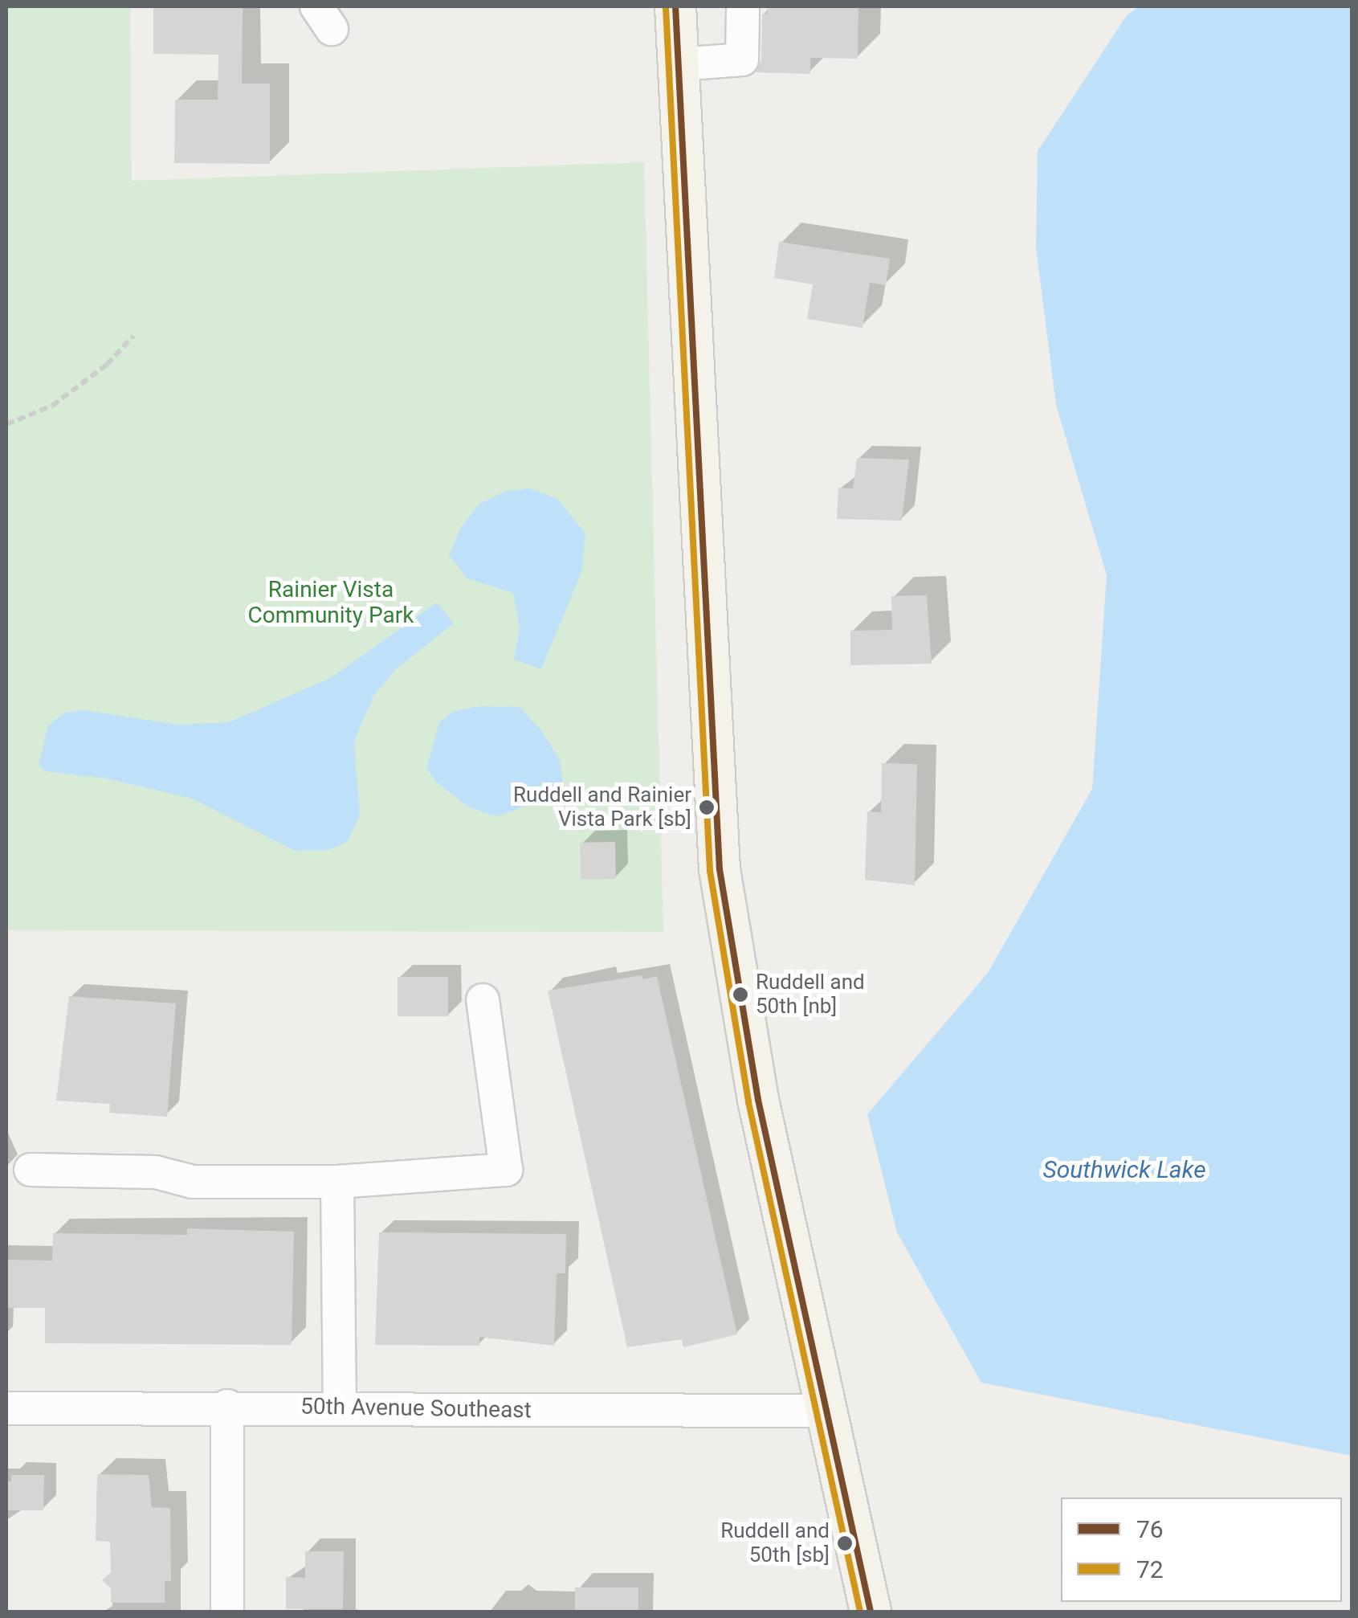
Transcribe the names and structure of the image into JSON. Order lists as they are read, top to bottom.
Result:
{
  "streets": {
    "street": ["50th Avenue Southeast"]
  },
  "water": ["Southwick Lake"],
  "parks": ["Rainier Vista Community Park"],
  "places": ["Ruddell and Rainier Vista Park [sb]", "Ruddell and 50th [nb]", "Ruddell and 50th [sb]"],
  "lines": ["transit line 76", "transit line 72"],
  "legend": ["76", "72"]
}
